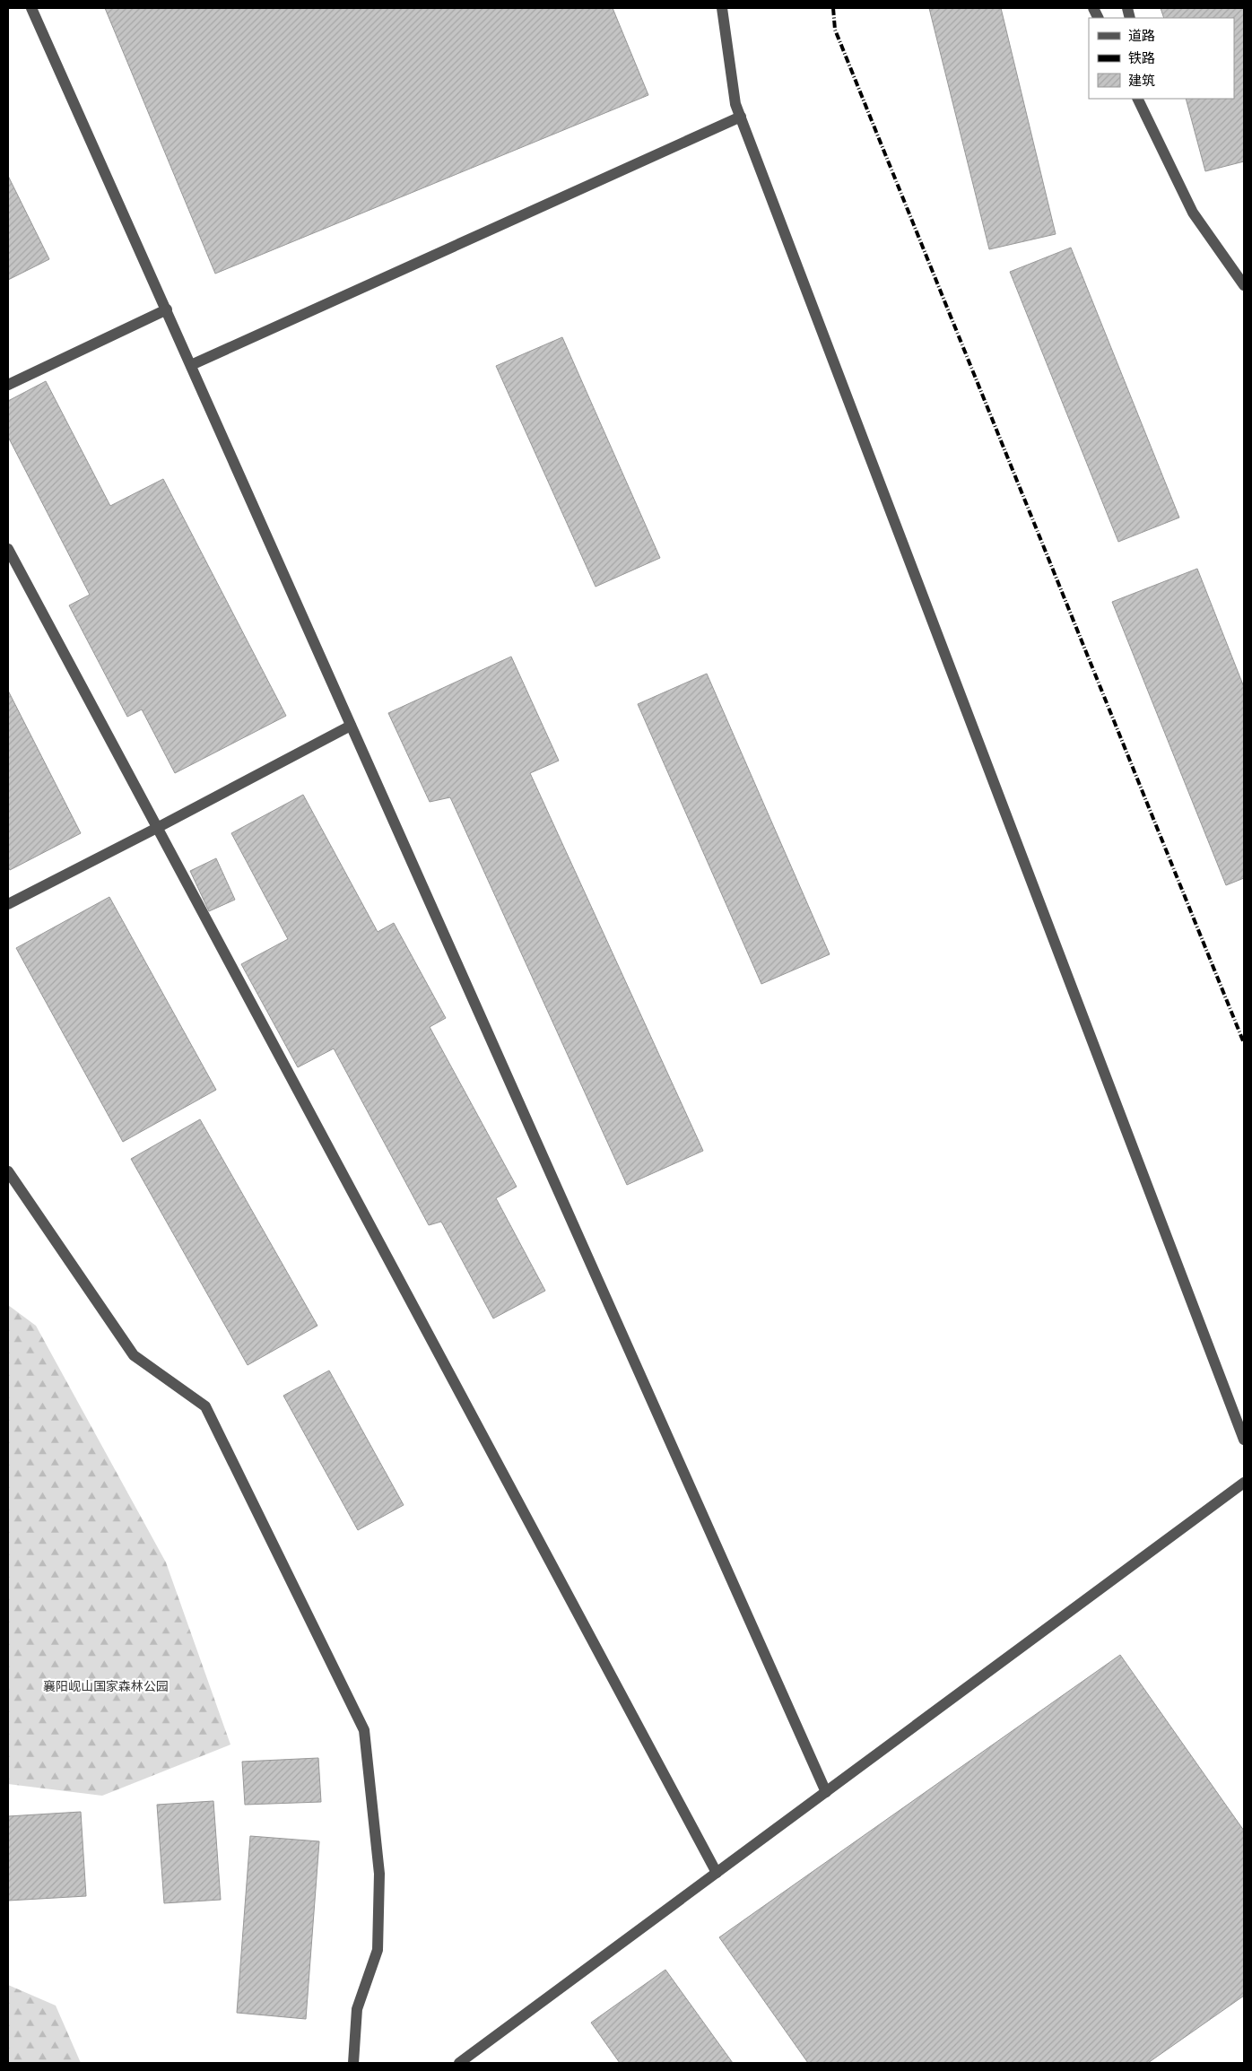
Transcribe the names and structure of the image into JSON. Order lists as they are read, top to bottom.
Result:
{
  "parks": ["襄阳岘山国家森林公园"],
  "legend": ["道路", "铁路", "建筑"]
}
